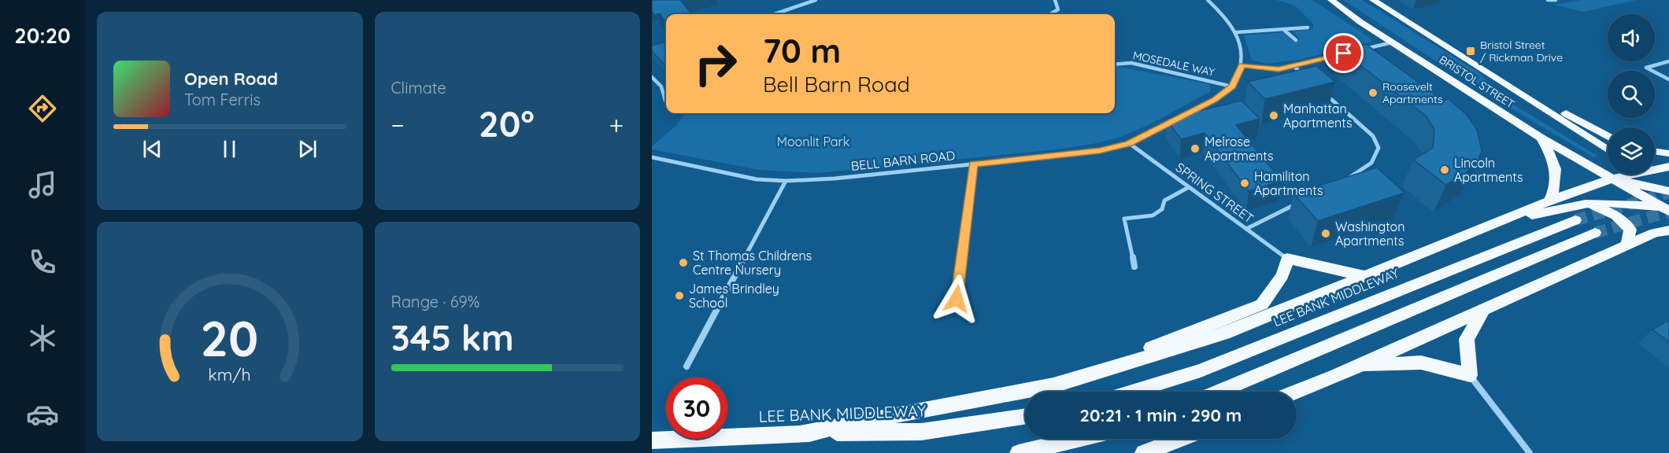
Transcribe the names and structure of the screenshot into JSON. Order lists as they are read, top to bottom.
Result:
{
  "streets": {
    "highway": ["BRISTOL STREET", "LEE BANK MIDDLEWAY"],
    "street": ["MOSEDALE WAY", "BELL BARN ROAD", "SPRING STREET"]
  },
  "crossings": [
    ["MOSEDALE WAY", "BELL BARN ROAD"],
    ["BELL BARN ROAD", "SPRING STREET"]
  ],
  "parks": ["Moonlit Park"],
  "places": {
    "transit": ["Bristol Street / Rickman Drive"],
    "other": [
      "Roosevelt Apartments",
      "Manhattan Apartments",
      "Melrose Apartments",
      "Lincoln Apartments",
      "Hamiliton Apartments",
      "Washington Apartments",
      "St Thomas Childrens Centre Nursery",
      "James Brindley School"
    ]
  },
  "page": {
    "tabs": "20:20",
    "tile": [
      "Climate",
      ["Range · 69%", "345 km"]
    ],
    "turn": ["70 m", "Bell Barn Road"],
    "song": ["Open Road", "Tom Ferris"],
    "heat": ["−", "20°", "+"],
    "limit": "30",
    "trip": "20:21 · 1 min · 290 m",
    "gauge": ["20", "km/h"]
  }
}
